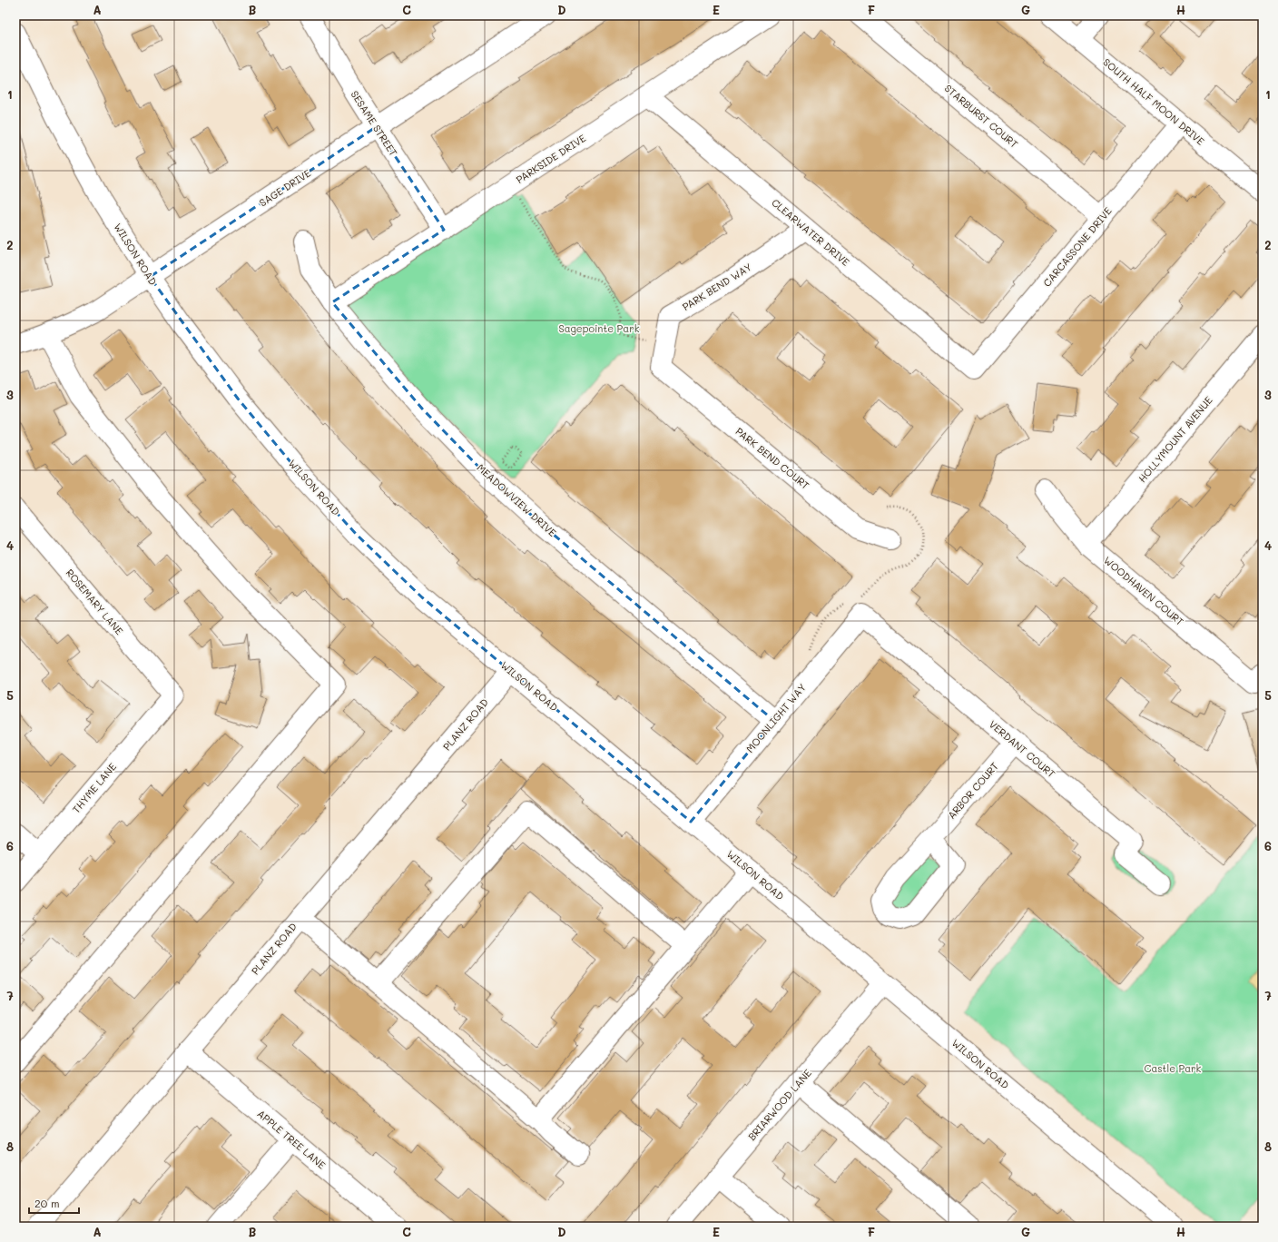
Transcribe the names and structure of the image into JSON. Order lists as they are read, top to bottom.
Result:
{
  "streets": {
    "street": [
      "SOUTH HALF MOON DRIVE",
      "STARBURST COURT",
      "SESAME STREET",
      "PARKSIDE DRIVE",
      "SAGE DRIVE",
      "CLEARWATER DRIVE",
      "CARCASSONE DRIVE",
      "WILSON ROAD",
      "PARK BEND WAY",
      "HOLLYMOUNT AVENUE",
      "PARK BEND COURT",
      "MEADOWVIEW DRIVE",
      "WOODHAVEN COURT",
      "ROSEMARY LANE",
      "MOONLIGHT WAY",
      "PLANZ ROAD",
      "VERDANT COURT",
      "THYME LANE",
      "ARBOR COURT",
      "BRIARWOOD LANE",
      "APPLE TREE LANE"
    ]
  },
  "crossings": [
    ["SOUTH HALF MOON DRIVE", "CARCASSONE DRIVE"],
    ["STARBURST COURT", "CARCASSONE DRIVE"],
    ["SESAME STREET", "PARKSIDE DRIVE"],
    ["SESAME STREET", "SAGE DRIVE"],
    ["PARKSIDE DRIVE", "CLEARWATER DRIVE"],
    ["PARKSIDE DRIVE", "MEADOWVIEW DRIVE"],
    ["SAGE DRIVE", "WILSON ROAD"],
    ["CLEARWATER DRIVE", "CARCASSONE DRIVE"],
    ["CLEARWATER DRIVE", "PARK BEND WAY"],
    ["WILSON ROAD", "MOONLIGHT WAY"],
    ["WILSON ROAD", "PLANZ ROAD"],
    ["WILSON ROAD", "BRIARWOOD LANE"],
    ["PARK BEND WAY", "PARK BEND COURT"],
    ["HOLLYMOUNT AVENUE", "WOODHAVEN COURT"],
    ["MEADOWVIEW DRIVE", "MOONLIGHT WAY"],
    ["ROSEMARY LANE", "THYME LANE"],
    ["MOONLIGHT WAY", "VERDANT COURT"],
    ["PLANZ ROAD", "APPLE TREE LANE"],
    ["VERDANT COURT", "ARBOR COURT"]
  ],
  "parks": ["Sagepointe Park", "Castle Park"],
  "scale_bar": "20 m",
  "grid": {
    "columns": [
      "A",
      "B",
      "C",
      "D",
      "E",
      "F",
      "G",
      "H"
    ],
    "rows": [
      "1",
      "2",
      "3",
      "4",
      "5",
      "6",
      "7",
      "8"
    ]
  }
}
